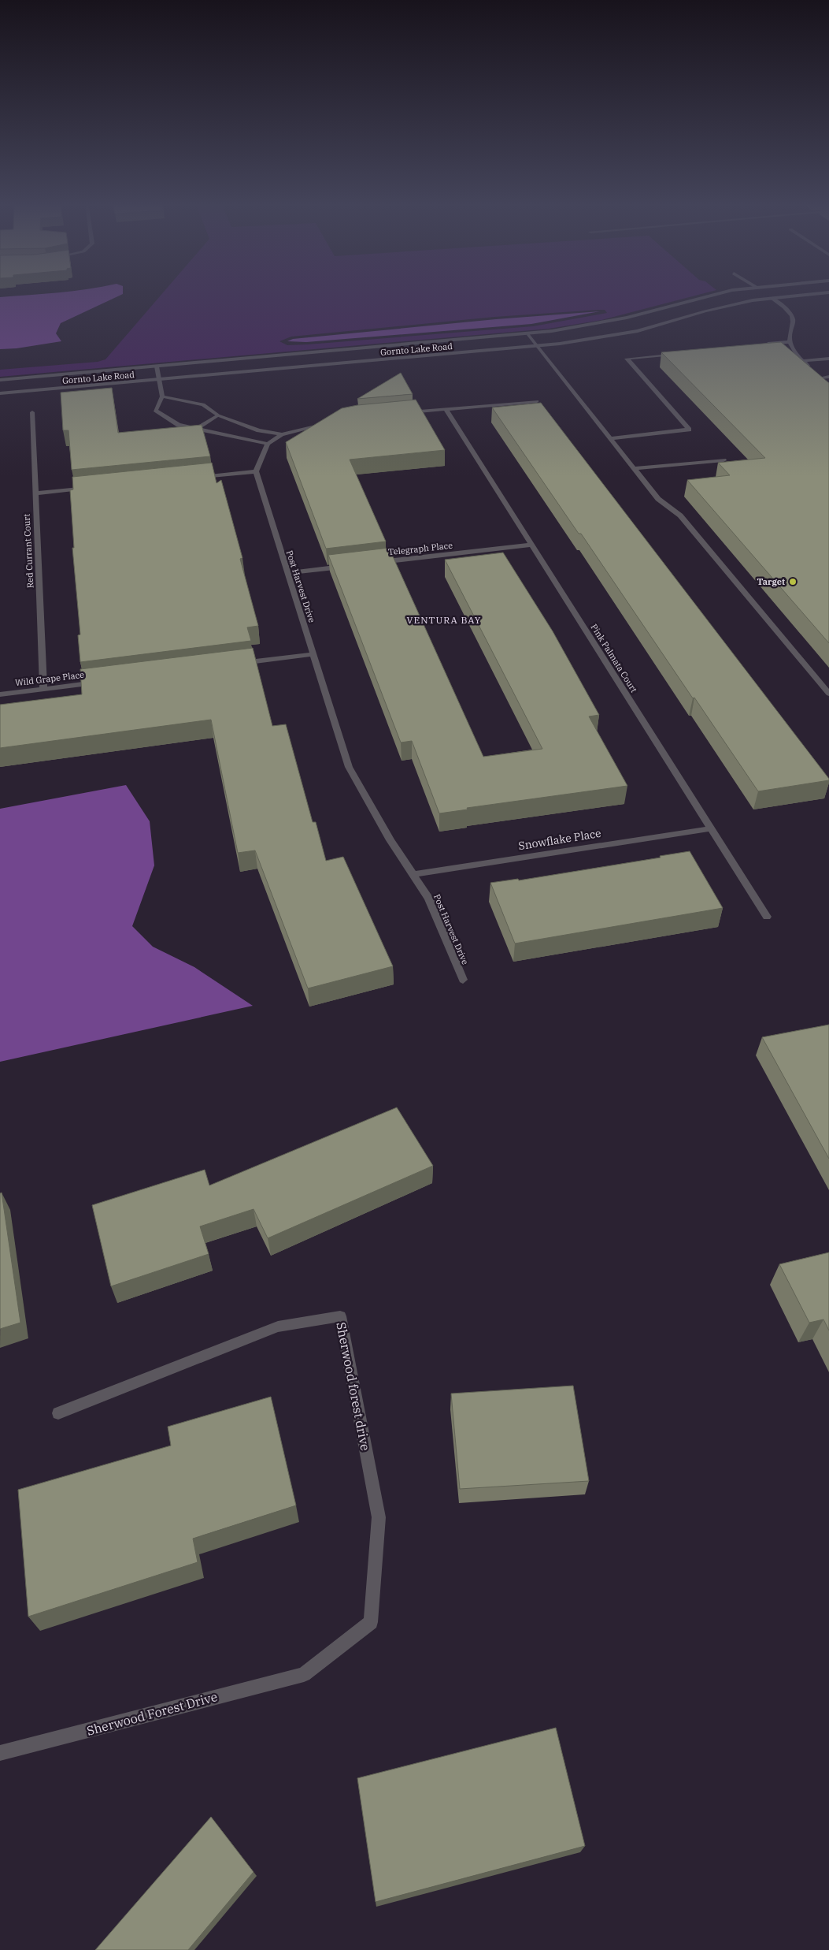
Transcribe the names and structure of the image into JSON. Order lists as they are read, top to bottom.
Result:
{
  "streets": {
    "street": [
      "Gornto Lake Road",
      "Telegraph Place",
      "Red Currant Court",
      "Post Harvest Drive",
      "Pink Palmata Court",
      "Wild Grape Place",
      "Snowflake Place",
      "Sherwood forest drive",
      "Sherwood Forest Drive"
    ]
  },
  "crossings": [
    ["Telegraph Place", "Pink Palmata Court"],
    ["Red Currant Court", "Wild Grape Place"],
    ["Post Harvest Drive", "Snowflake Place"],
    ["Pink Palmata Court", "Snowflake Place"],
    ["Sherwood forest drive", "Sherwood Forest Drive"]
  ],
  "districts": ["VENTURA BAY"],
  "places": ["Target"]
}
